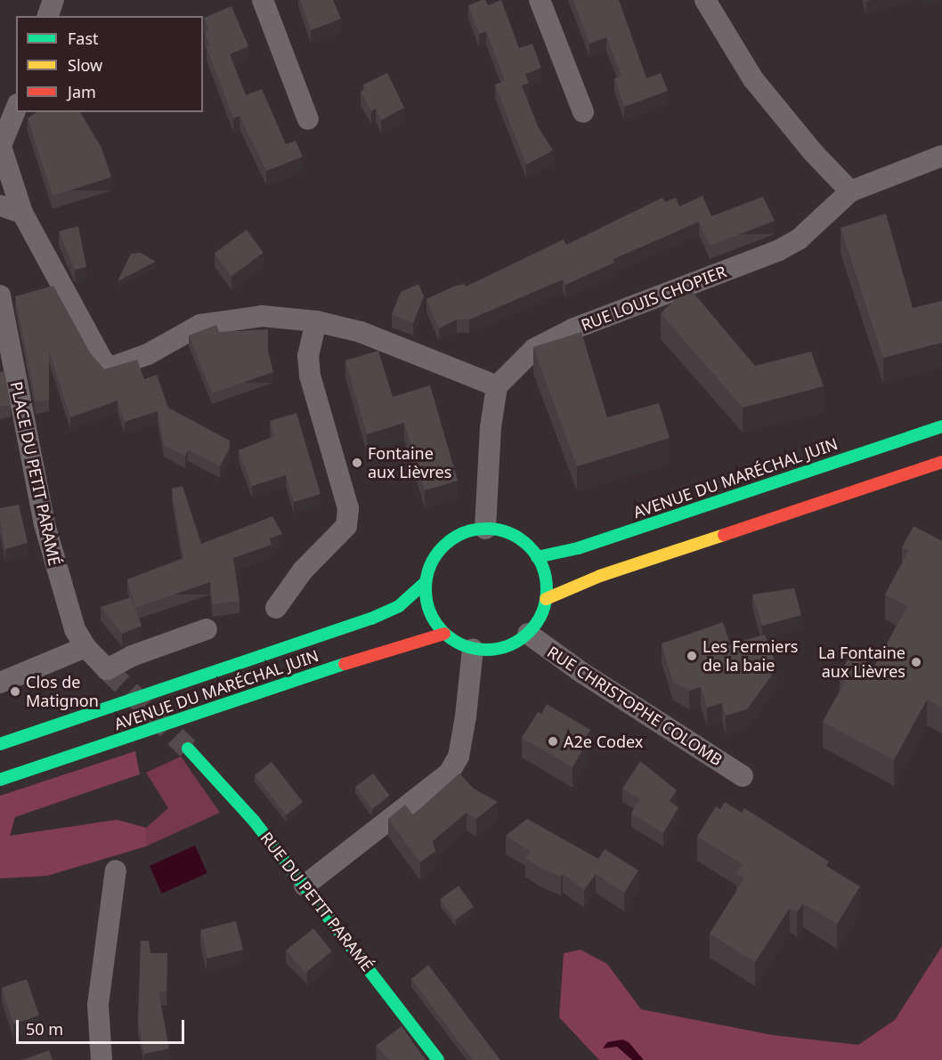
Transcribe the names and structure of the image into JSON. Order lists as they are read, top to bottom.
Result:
{
  "streets": {
    "main road": ["AVENUE DU MARÉCHAL JUIN", "RUE DU PETIT PARAMÉ"],
    "street": ["RUE LOUIS CHOPIER", "PLACE DU PETIT PARAMÉ", "RUE CHRISTOPHE COLOMB"]
  },
  "crossings": [
    ["AVENUE DU MARÉCHAL JUIN", "RUE CHRISTOPHE COLOMB"]
  ],
  "places": [
    "Fontaine aux Lièvres",
    "Les Fermiers de la baie",
    "La Fontaine aux Lièvres",
    "Clos de Matignon",
    "A2e Codex"
  ],
  "legend": ["Fast", "Slow", "Jam"],
  "scale_bar": "50 m"
}
